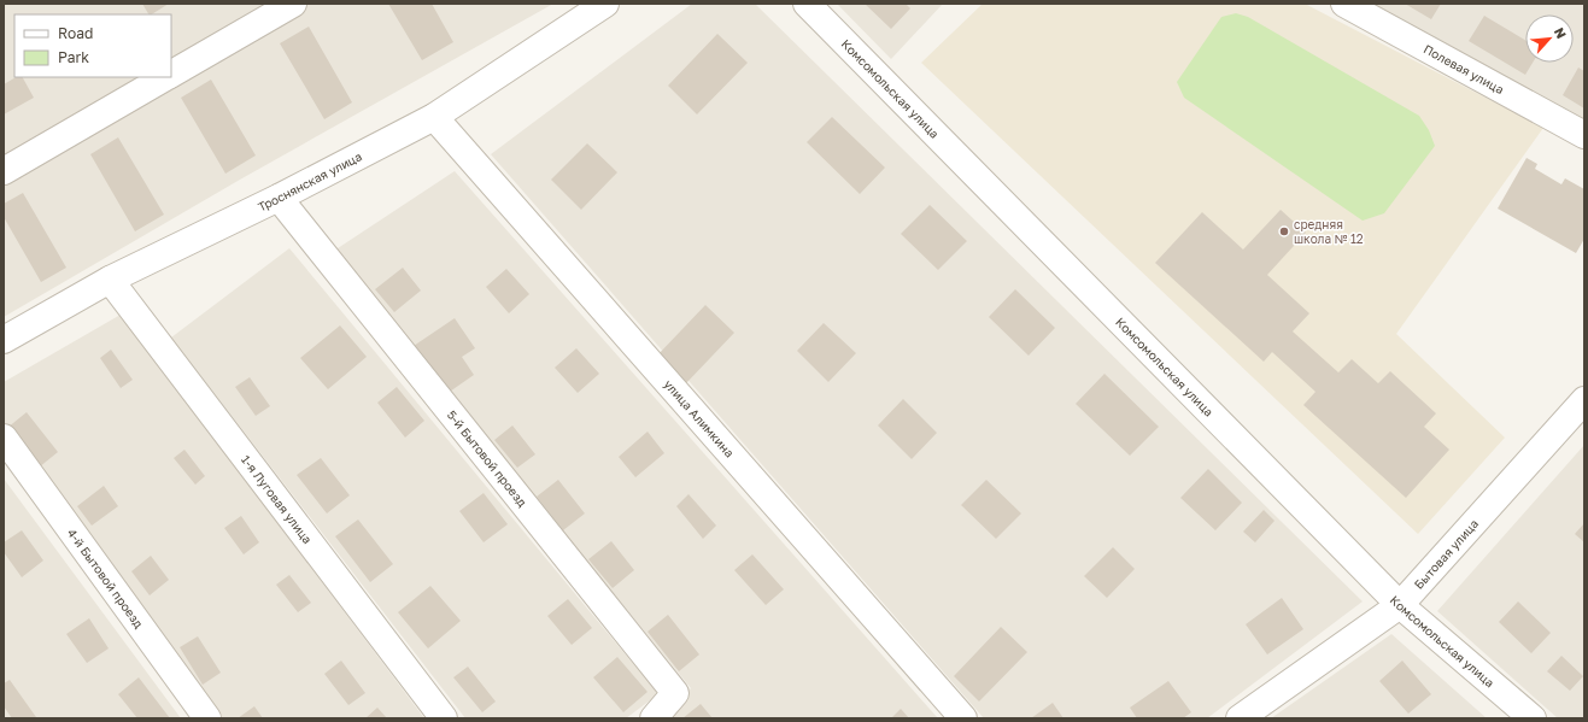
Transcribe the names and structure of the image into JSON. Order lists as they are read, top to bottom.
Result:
{
  "streets": {
    "street": [
      "Полевая улица",
      "Комсомольская улица",
      "Троснянская улица",
      "улица Алимкина",
      "5-й Бытовой проезд",
      "1-я Луговая улица",
      "Бытовая улица",
      "4-й Бытовой проезд"
    ]
  },
  "crossings": [
    ["Комсомольская улица", "Бытовая улица"],
    ["Троснянская улица", "улица Алимкина"],
    ["Троснянская улица", "5-й Бытовой проезд"],
    ["Троснянская улица", "1-я Луговая улица"]
  ],
  "places": ["средняя школа № 12"],
  "legend": ["Road", "Park"],
  "north": "top right"
}
